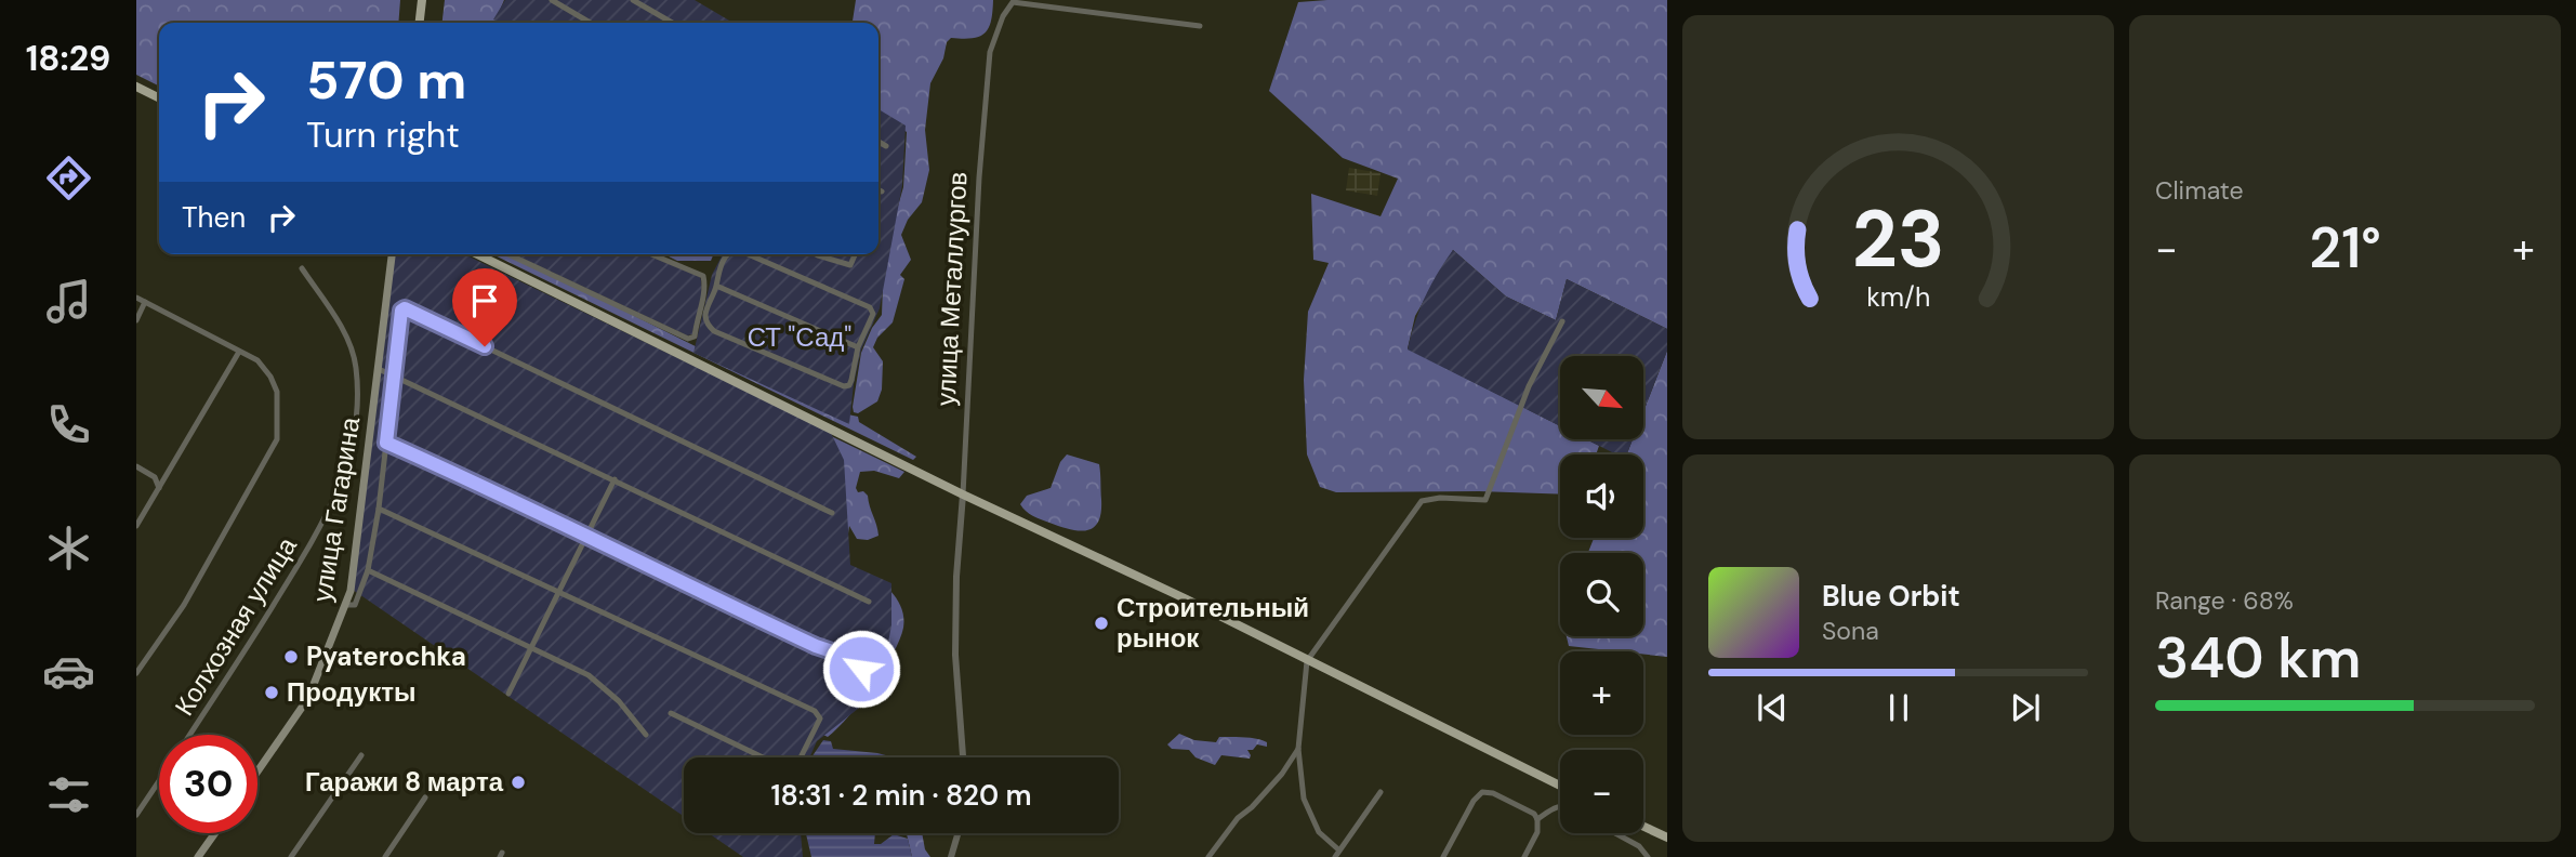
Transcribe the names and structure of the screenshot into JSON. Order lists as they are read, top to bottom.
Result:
{
  "streets": {
    "main road": ["улица Гагарина"],
    "street": ["улица Металлургов", "Колхозная улица"]
  },
  "parks": ["СТ \"Сад\""],
  "places": [
    "Строительный рынок",
    "Pyaterochka",
    "Продукты",
    "Гаражи 8 марта"
  ],
  "north": "bottom right",
  "page": {
    "tabs": "18:29",
    "tile": [
      "Climate",
      ["Range · 68%", "340 km"]
    ],
    "turn": ["570 m", "Turn right"],
    "then": "Then",
    "heat": ["−", "21°", "+"],
    "map_buttons": ["+", "−"],
    "song": ["Blue Orbit", "Sona"],
    "limit": "30",
    "trip": "18:31 · 2 min · 820 m",
    "gauge": ["23", "km/h"]
  }
}
